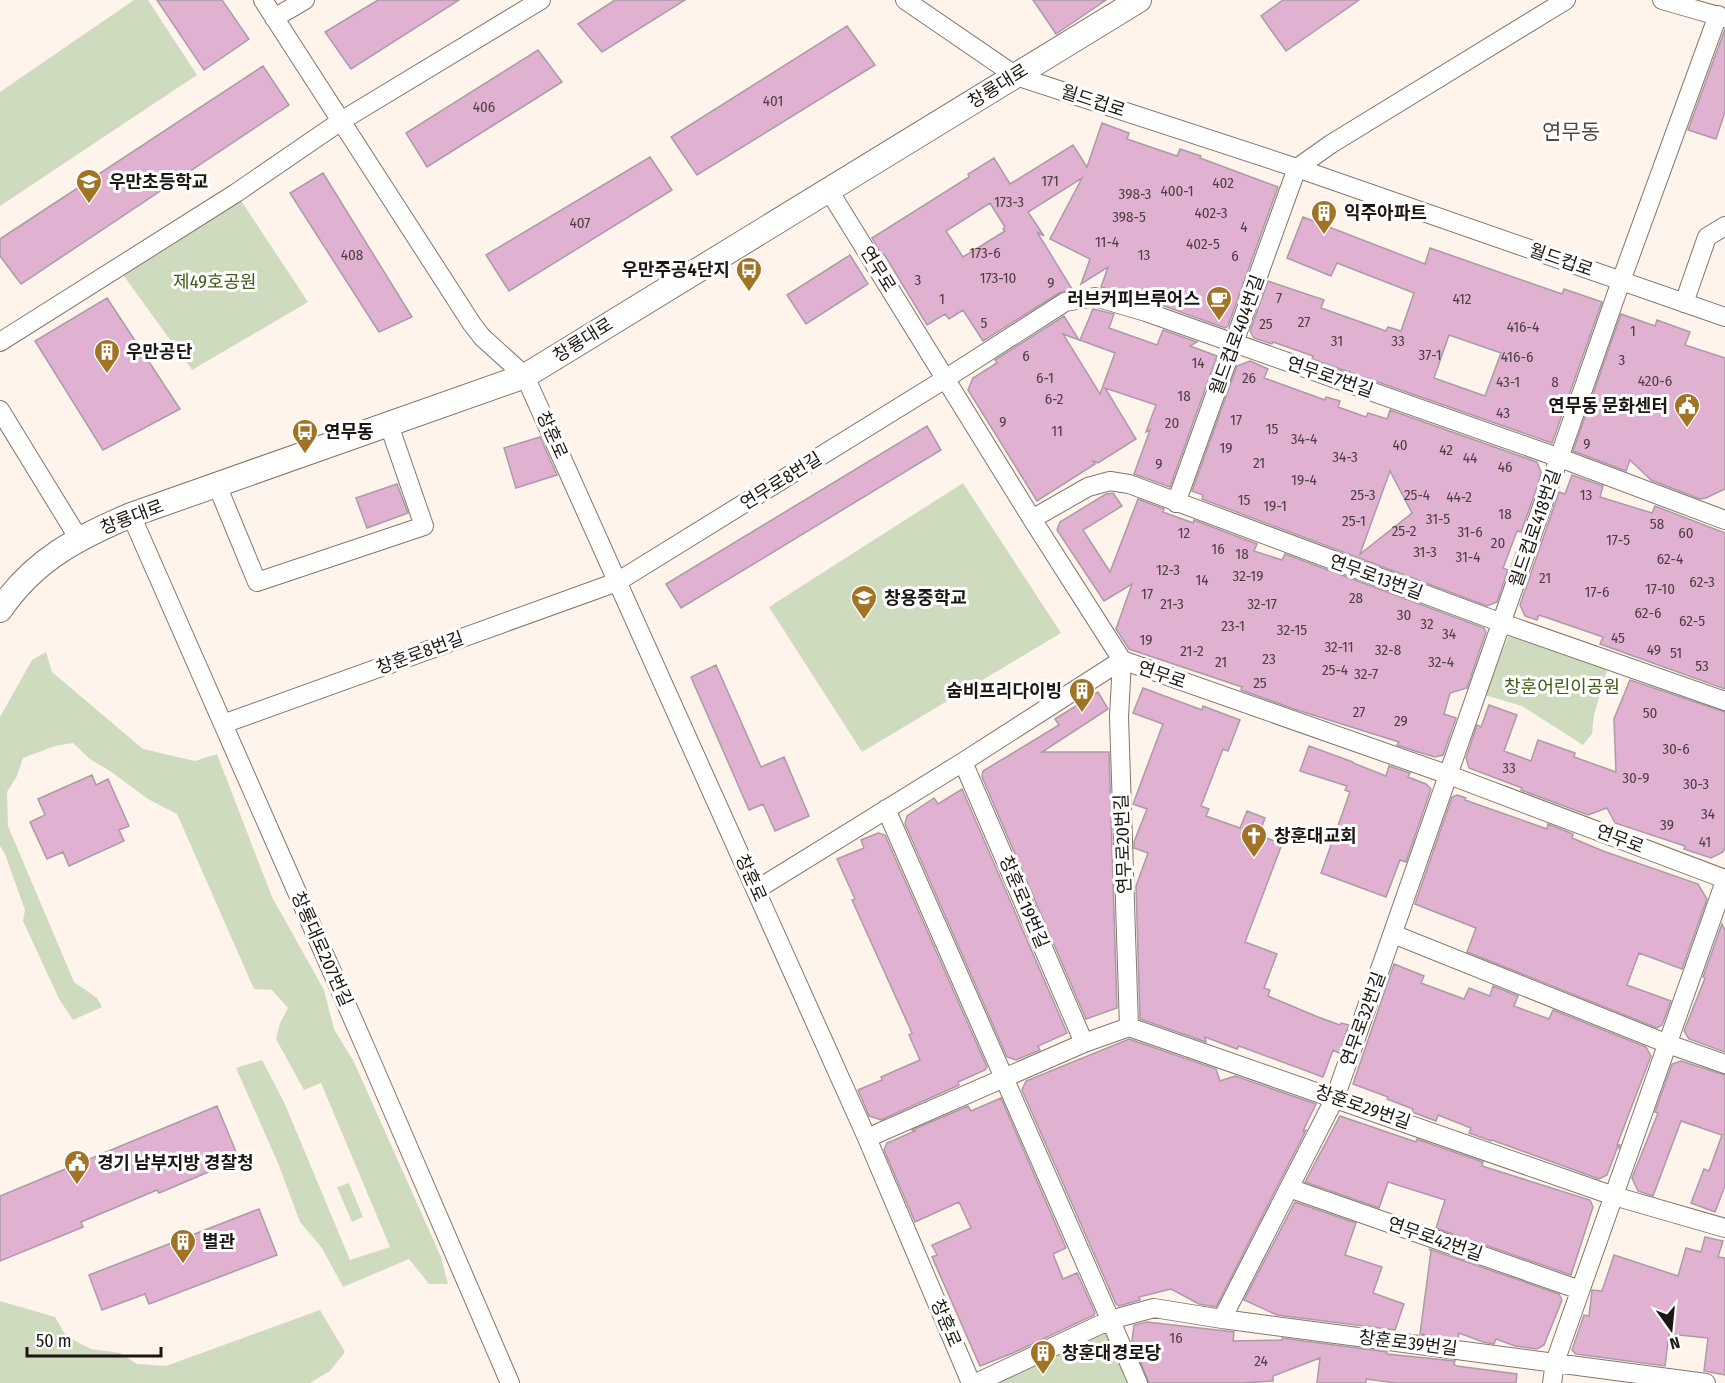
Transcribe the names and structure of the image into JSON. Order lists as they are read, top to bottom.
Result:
{
  "streets": {
    "main road": ["창룡대로"],
    "street": [
      "월드컵로",
      "연무로",
      "월드컵로404번길",
      "연무로7번길",
      "창훈로",
      "연무로8번길",
      "월드컵로418번길",
      "연무로13번길",
      "창훈로8번길",
      "연무로20번길",
      "창훈로19번길",
      "창룡대로207번길",
      "연무로32번길",
      "창훈로29번길",
      "연무로42번길",
      "창훈로39번길"
    ]
  },
  "crossings": [
    ["창룡대로", "월드컵로"],
    ["창룡대로", "연무로"],
    ["창룡대로", "창훈로"],
    ["창룡대로", "창룡대로207번길"],
    ["월드컵로", "월드컵로404번길"],
    ["월드컵로", "월드컵로418번길"],
    ["연무로", "연무로7번길"],
    ["연무로", "연무로8번길"],
    ["연무로", "월드컵로418번길"],
    ["연무로", "연무로13번길"],
    ["연무로", "연무로20번길"],
    ["연무로", "연무로32번길"],
    ["월드컵로404번길", "연무로7번길"],
    ["월드컵로404번길", "연무로13번길"],
    ["연무로7번길", "연무로8번길"],
    ["연무로7번길", "월드컵로418번길"],
    ["창훈로", "연무로8번길"],
    ["창훈로", "창훈로8번길"],
    ["창훈로", "창훈로39번길"],
    ["연무로8번길", "창훈로8번길"],
    ["월드컵로418번길", "연무로13번길"],
    ["월드컵로418번길", "연무로32번길"],
    ["창훈로8번길", "창룡대로207번길"],
    ["연무로20번길", "창훈로29번길"],
    ["연무로32번길", "창훈로29번길"],
    ["연무로32번길", "연무로42번길"],
    ["연무로32번길", "창훈로39번길"]
  ],
  "districts": ["연무동"],
  "parks": ["제49호공원", "창훈어린이공원"],
  "places": {
    "school or university": ["우만초등학교", "창용중학교"],
    "building": [
      "익주아파트",
      "우만공단",
      "숨비프리다이빙",
      "별관",
      "창훈대경로당"
    ],
    "bus stop": ["우만주공4단지", "연무동"],
    "cafe": ["러브커피브루어스"],
    "public building": ["연무동 문화센터", "경기 남부지방 경찰청"],
    "church": ["창훈대교회"]
  },
  "house_numbers": [
    "401",
    "406",
    "171",
    "402",
    "400-1",
    "398-3",
    "173-3",
    "402-3",
    "398-5",
    "407",
    "4",
    "11-4",
    "402-5",
    "173-6",
    "408",
    "13",
    "6",
    "173-10",
    "3",
    "9",
    "7",
    "1",
    "412",
    "27",
    "5",
    "25",
    "416-4",
    "1",
    "31",
    "33",
    "37-1",
    "6",
    "416-6",
    "3",
    "14",
    "6-1",
    "26",
    "420-6",
    "43-1",
    "8",
    "18",
    "6-2",
    "43",
    "17",
    "9",
    "20",
    "15",
    "11",
    "34-4",
    "9",
    "40",
    "19",
    "42",
    "34-3",
    "44",
    "21",
    "9",
    "46",
    "19-4",
    "25-3",
    "25-4",
    "13",
    "44-2",
    "15",
    "19-1",
    "18",
    "31-5",
    "25-1",
    "58",
    "25-2",
    "31-6",
    "12",
    "60",
    "17-5",
    "20",
    "16",
    "31-3",
    "18",
    "31-4",
    "62-4",
    "12-3",
    "32-19",
    "21",
    "14",
    "62-3",
    "17-10",
    "17-6",
    "17",
    "28",
    "21-3",
    "32-17",
    "62-6",
    "30",
    "62-5",
    "32",
    "23-1",
    "32-15",
    "34",
    "45",
    "19",
    "32-11",
    "32-8",
    "49",
    "21-2",
    "51",
    "23",
    "21",
    "32-4",
    "53",
    "25-4",
    "32-7",
    "25",
    "27",
    "50",
    "29",
    "30-6",
    "33",
    "30-9",
    "30-3",
    "34",
    "39",
    "41",
    "16",
    "24"
  ],
  "scale_bar": "50 m",
  "north": "bottom"
}
